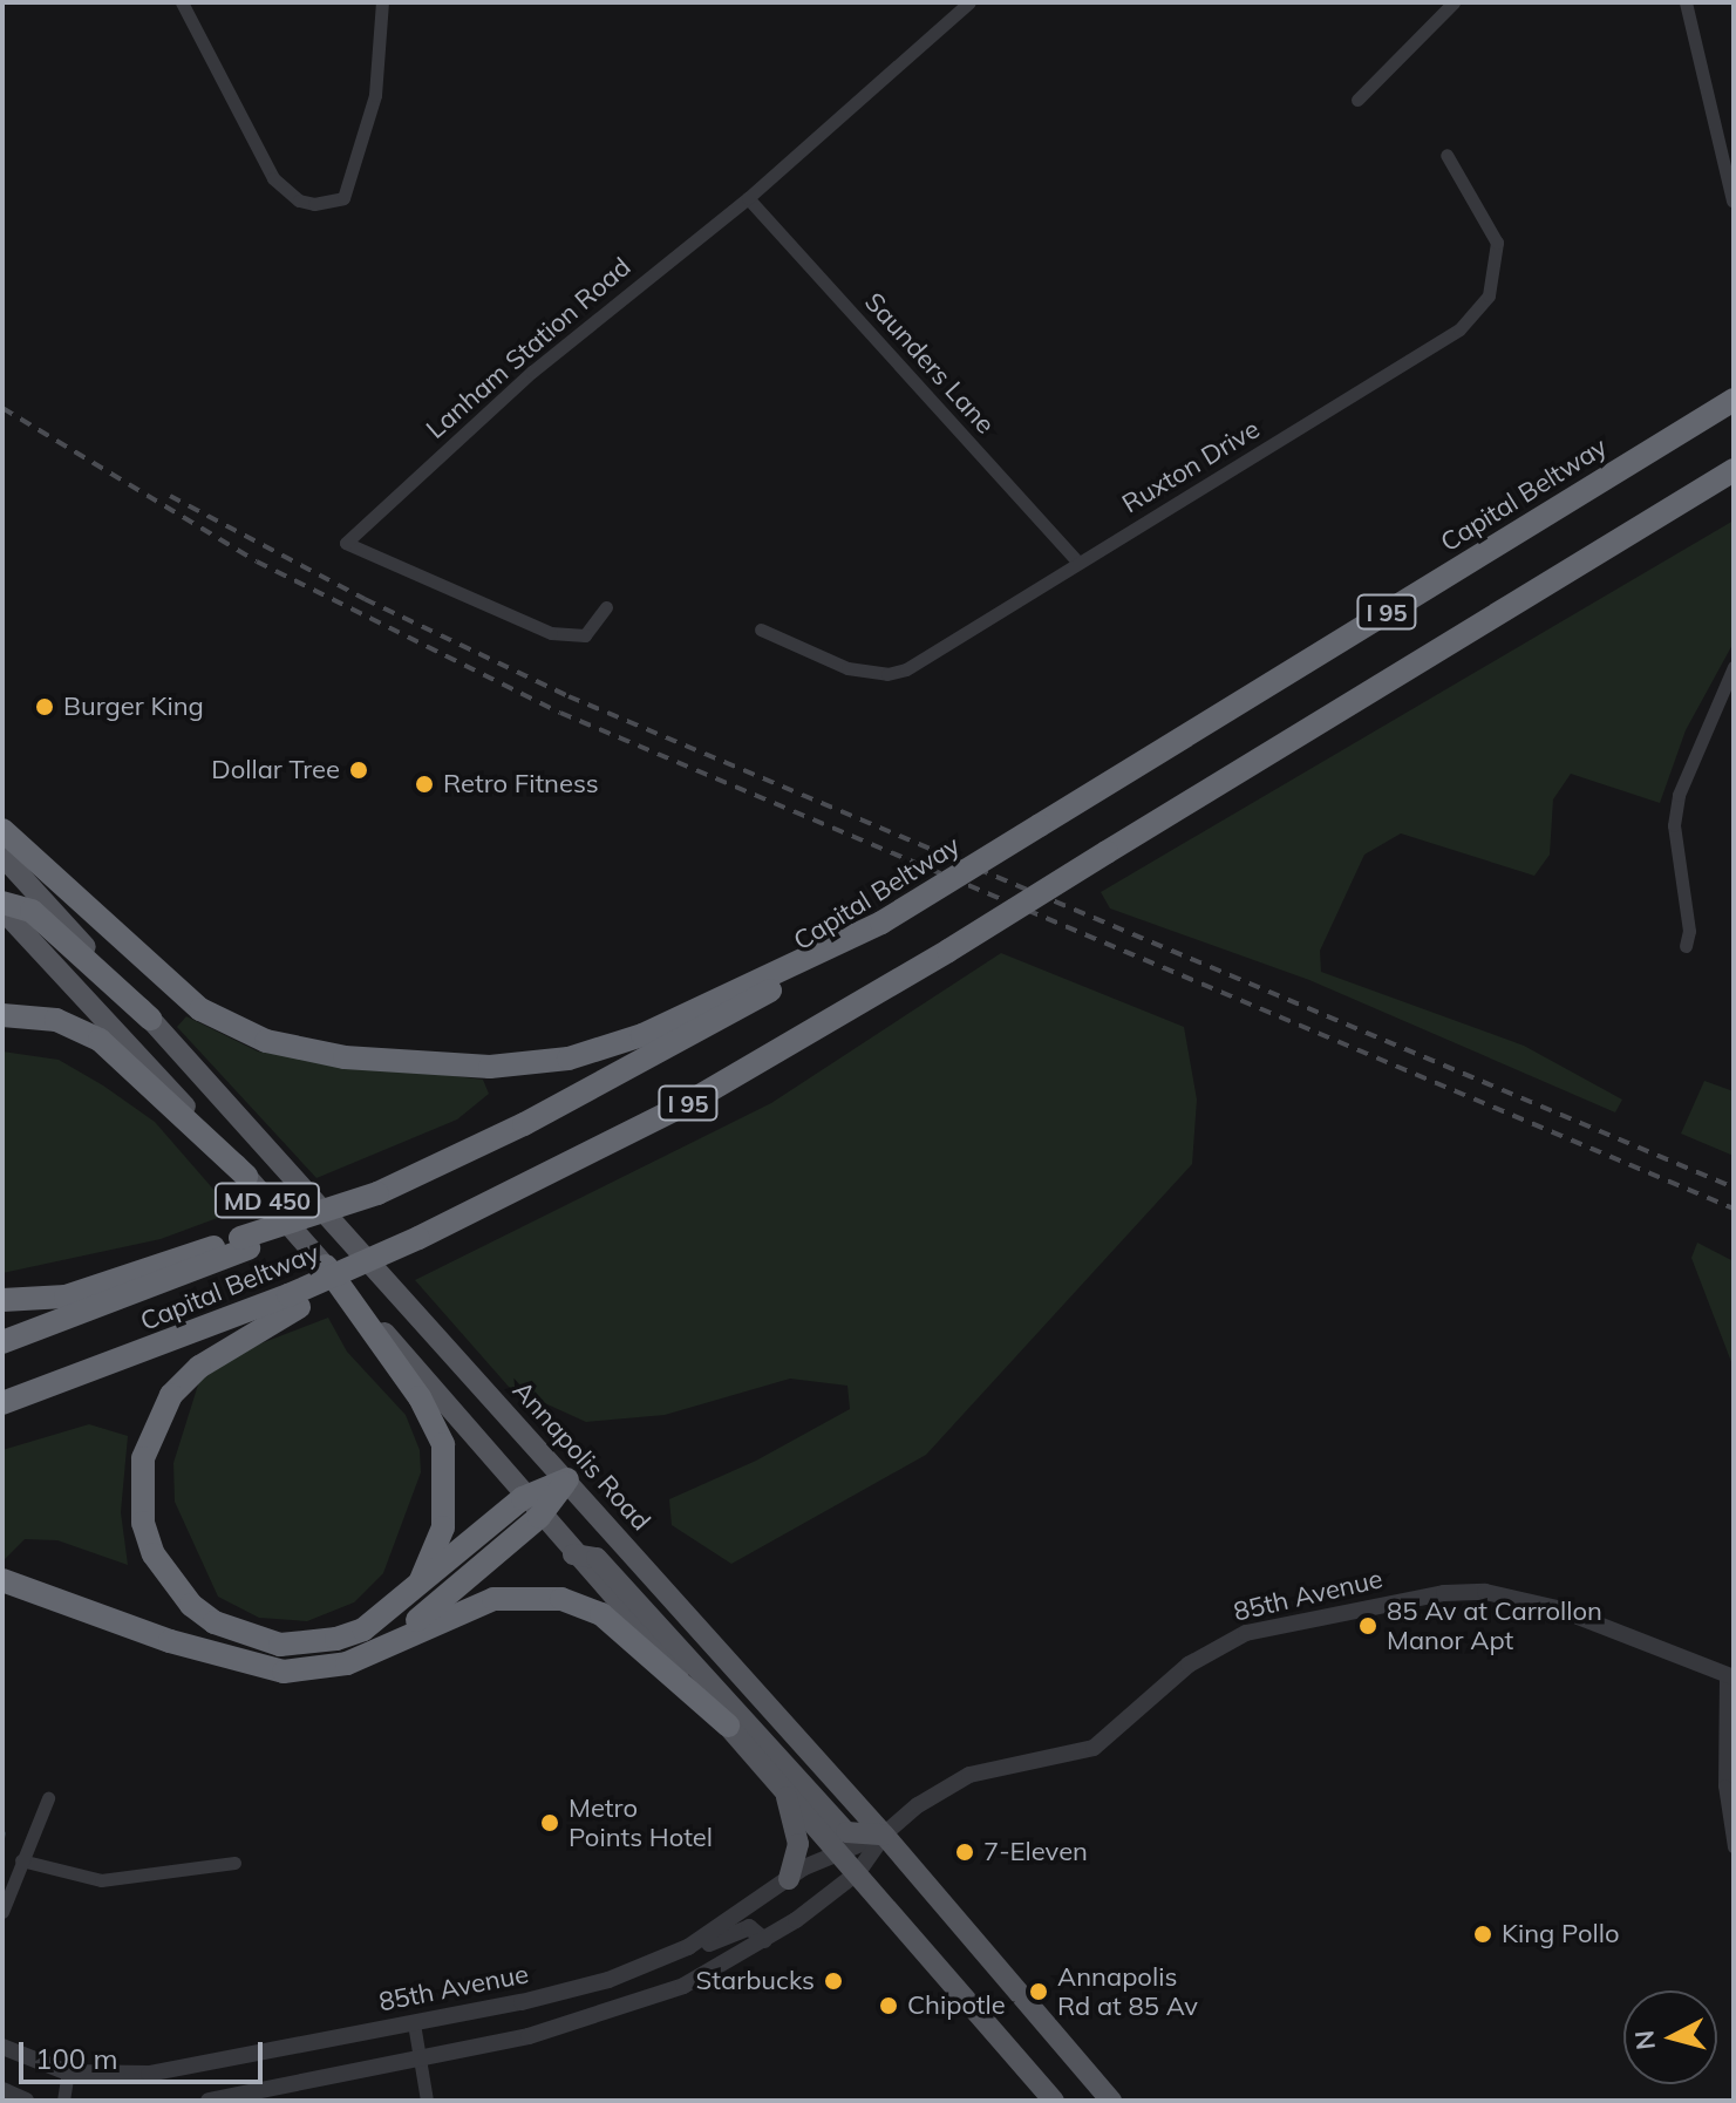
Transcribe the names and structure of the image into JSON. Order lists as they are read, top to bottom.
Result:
{
  "streets": {
    "highway": ["Capital Beltway", "I 95"],
    "main road": ["MD 450", "Annapolis Road"],
    "street": [
      "Lanham Station Road",
      "Saunders Lane",
      "Ruxton Drive",
      "85th Avenue"
    ]
  },
  "crossings": [
    ["Lanham Station Road", "Saunders Lane"],
    ["Saunders Lane", "Ruxton Drive"],
    ["MD 450", "85th Avenue"],
    ["Annapolis Road", "85th Avenue"]
  ],
  "places": [
    "Burger King",
    "Dollar Tree",
    "Retro Fitness",
    "85 Av at Carrollon Manor Apt",
    "Metro Points Hotel",
    "7-Eleven",
    "King Pollo",
    "Starbucks",
    "Annapolis Rd at 85 Av",
    "Chipotle"
  ],
  "scale_bar": "100 m",
  "north": "left"
}
